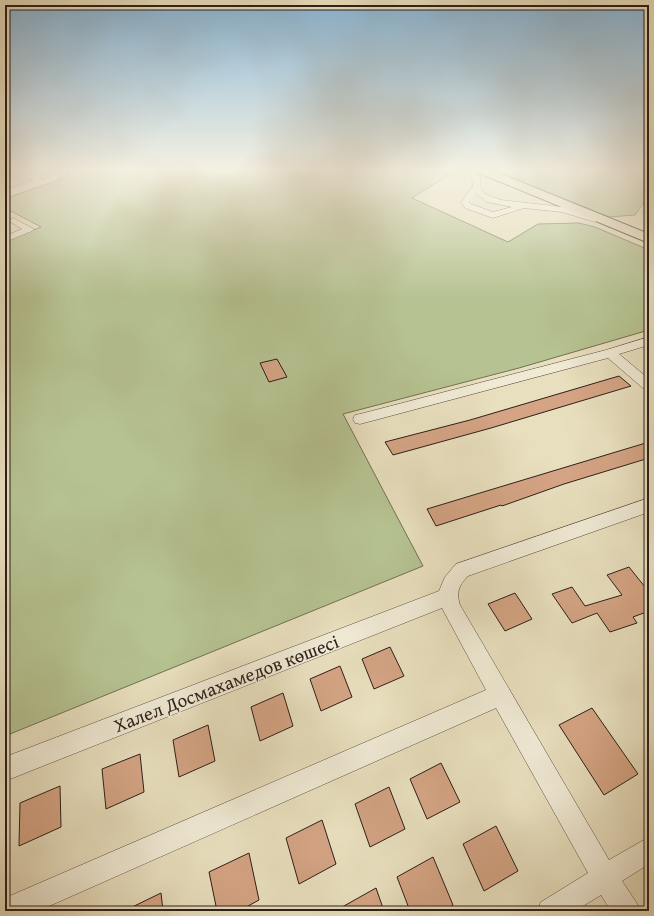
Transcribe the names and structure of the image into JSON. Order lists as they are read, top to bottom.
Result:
{
  "streets": {
    "street": ["Халел Досмахамедов көшесі"]
  }
}
